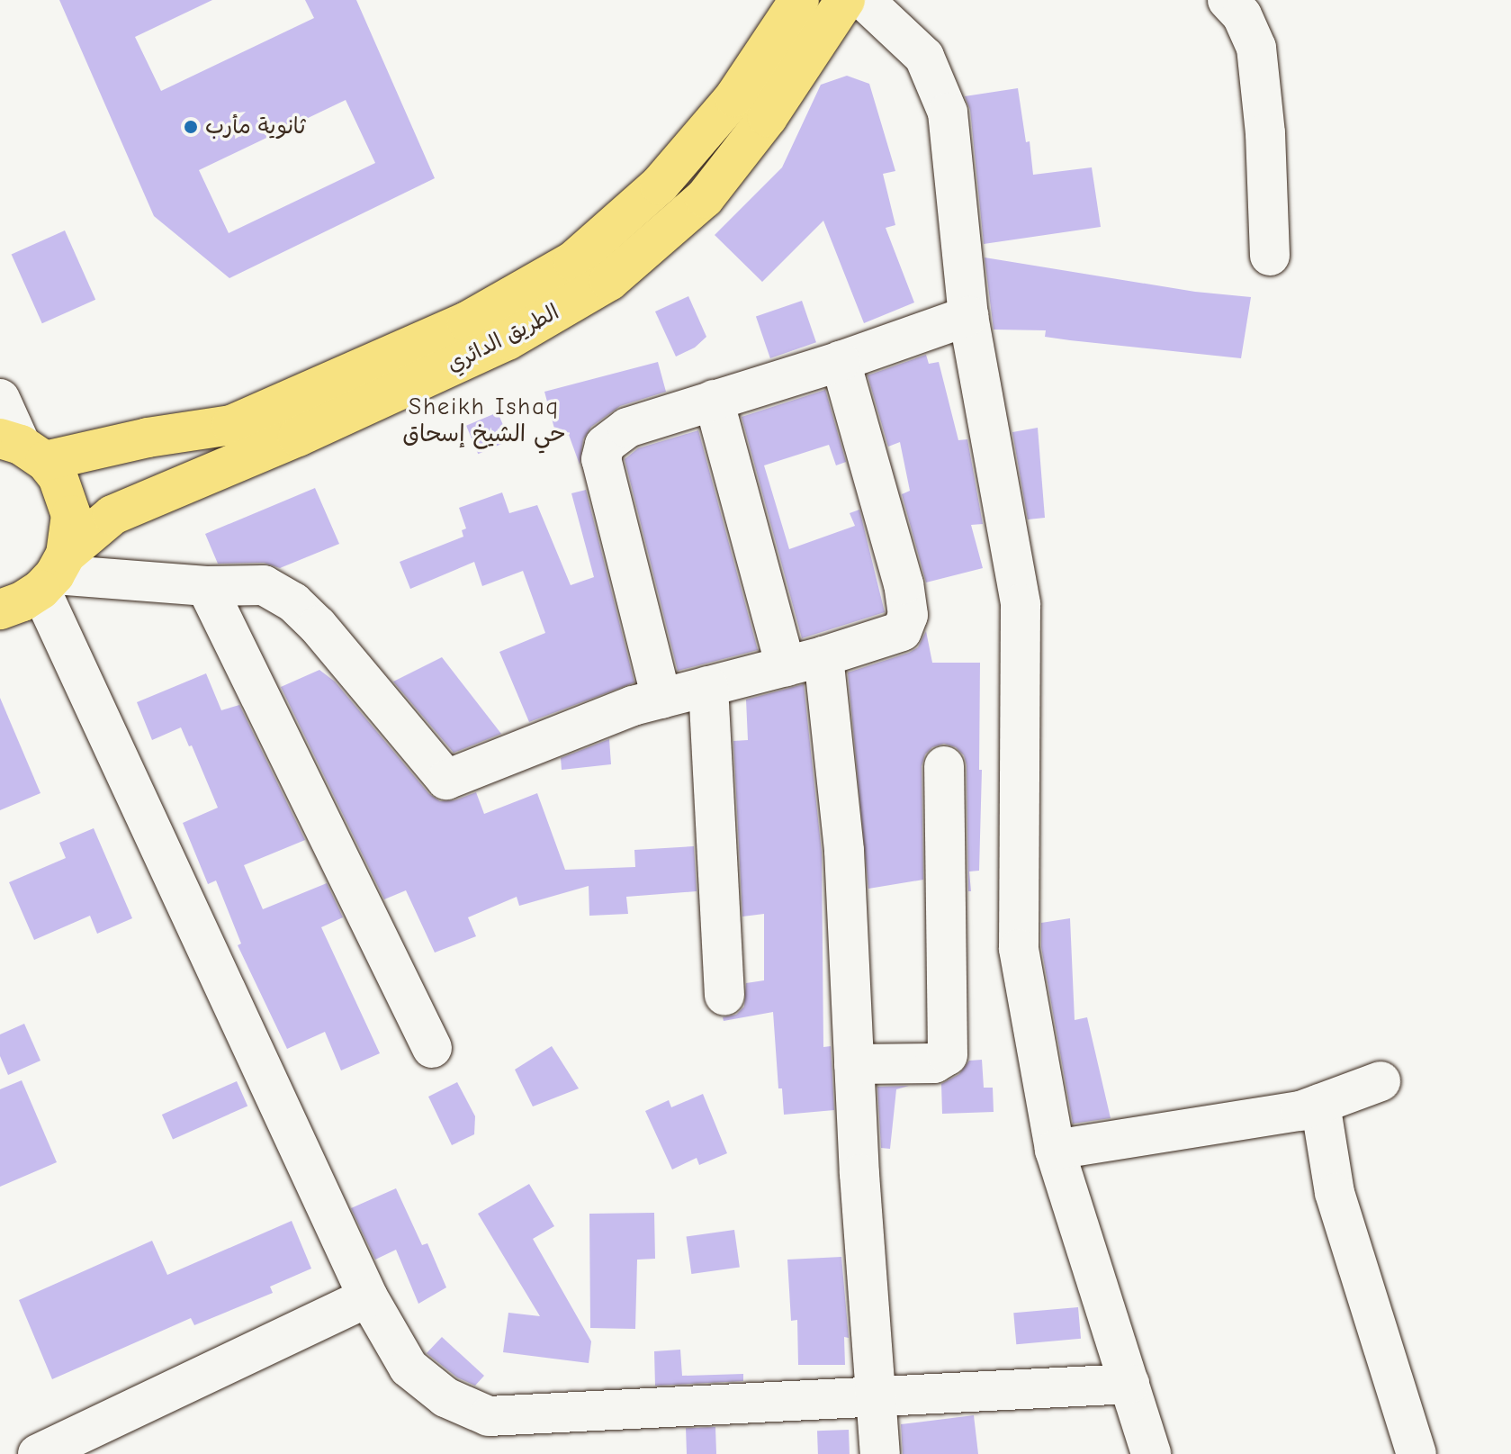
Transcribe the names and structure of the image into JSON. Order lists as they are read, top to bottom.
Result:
{
  "streets": {
    "main road": ["الطريق الدائري"]
  },
  "districts": ["Sheikh Ishaq حي الشيخ إسحاق"],
  "places": ["ثانوية مأرب"]
}
